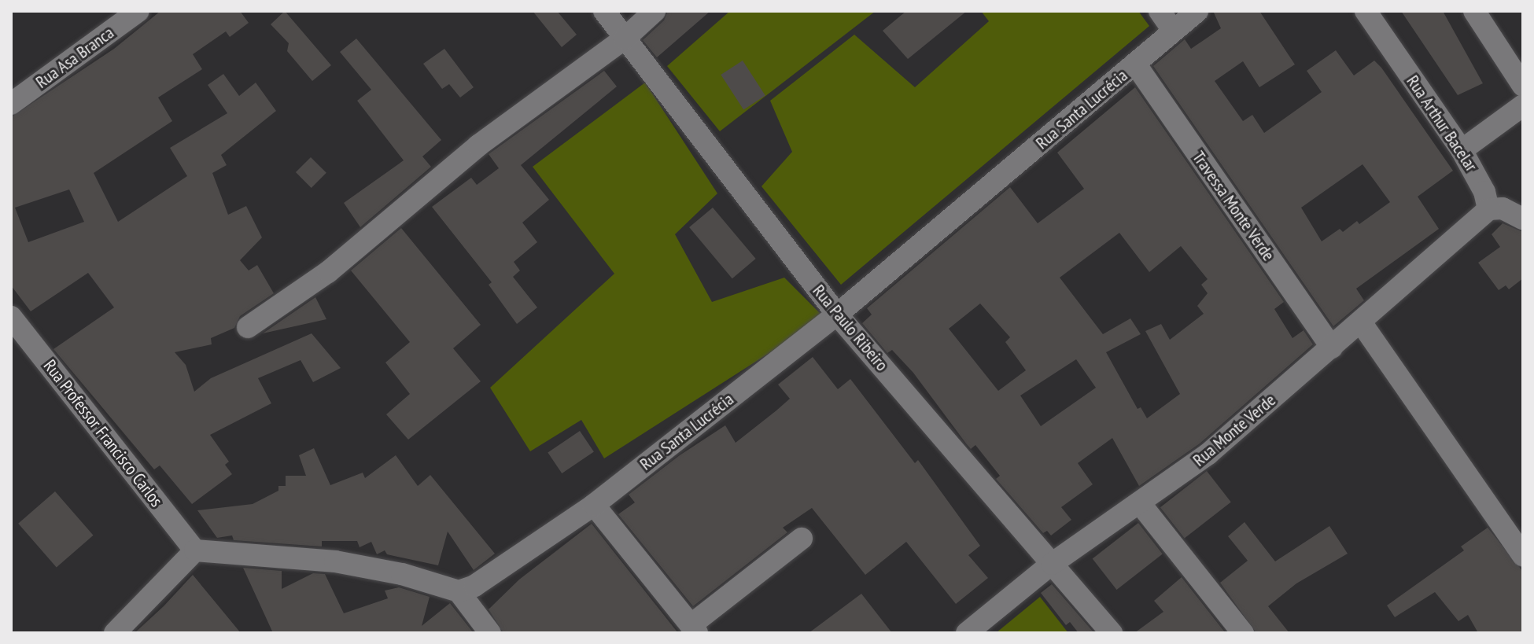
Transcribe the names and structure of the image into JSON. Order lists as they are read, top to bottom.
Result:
{
  "streets": {
    "street": [
      "Rua Asa Branca",
      "Rua Santa Lucrécia",
      "Rua Arthur Bacelar",
      "Travessa Monte Verde",
      "Rua Paulo Ribeiro",
      "Rua Monte Verde",
      "Rua Professor Francisco Carlos"
    ]
  },
  "crossings": [
    ["Rua Santa Lucrécia", "Travessa Monte Verde"],
    ["Rua Santa Lucrécia", "Rua Paulo Ribeiro"],
    ["Rua Arthur Bacelar", "Rua Monte Verde"],
    ["Travessa Monte Verde", "Rua Monte Verde"],
    ["Rua Paulo Ribeiro", "Rua Monte Verde"]
  ]
}
